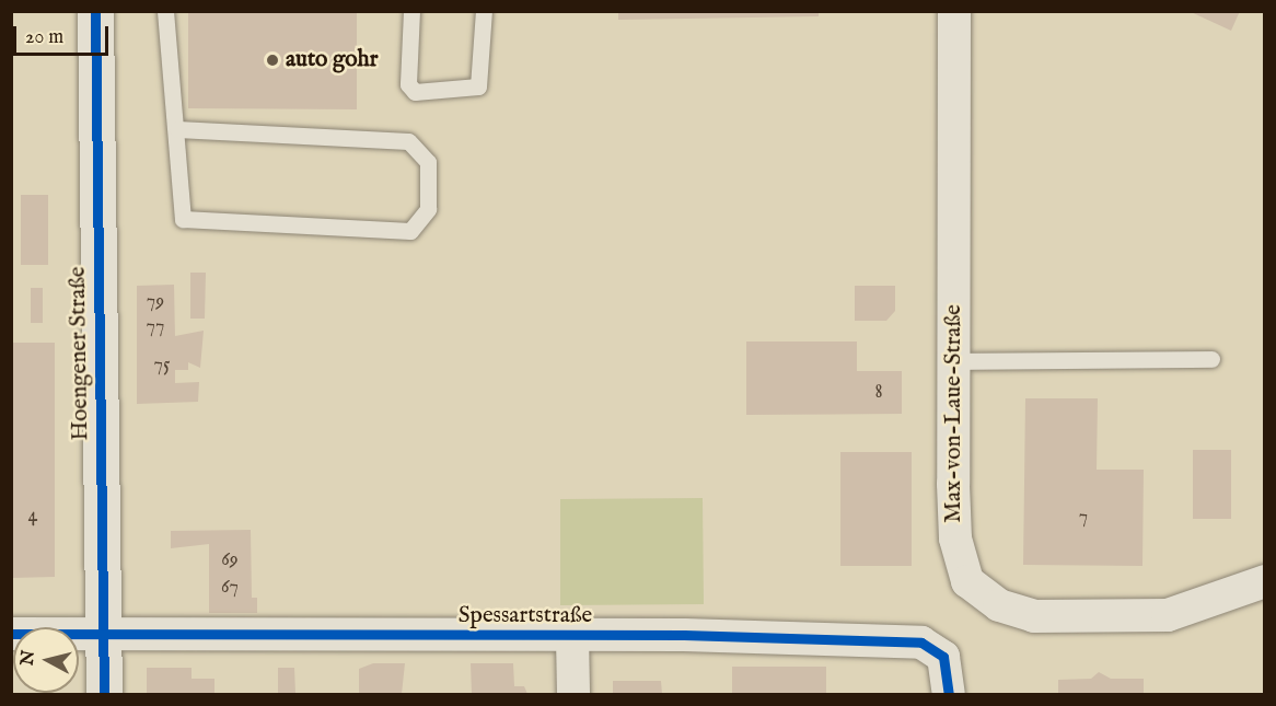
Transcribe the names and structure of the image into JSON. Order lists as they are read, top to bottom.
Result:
{
  "streets": {
    "main road": ["Hoengener Straße"],
    "street": ["Max-von-Laue-Straße", "Spessartstraße"]
  },
  "crossings": [
    ["Hoengener Straße", "Spessartstraße"]
  ],
  "places": ["auto gohr"],
  "house_numbers": [
    "79",
    "77",
    "75",
    "8",
    "4",
    "7",
    "69",
    "67"
  ],
  "scale_bar": "20 m",
  "north": "left"
}
